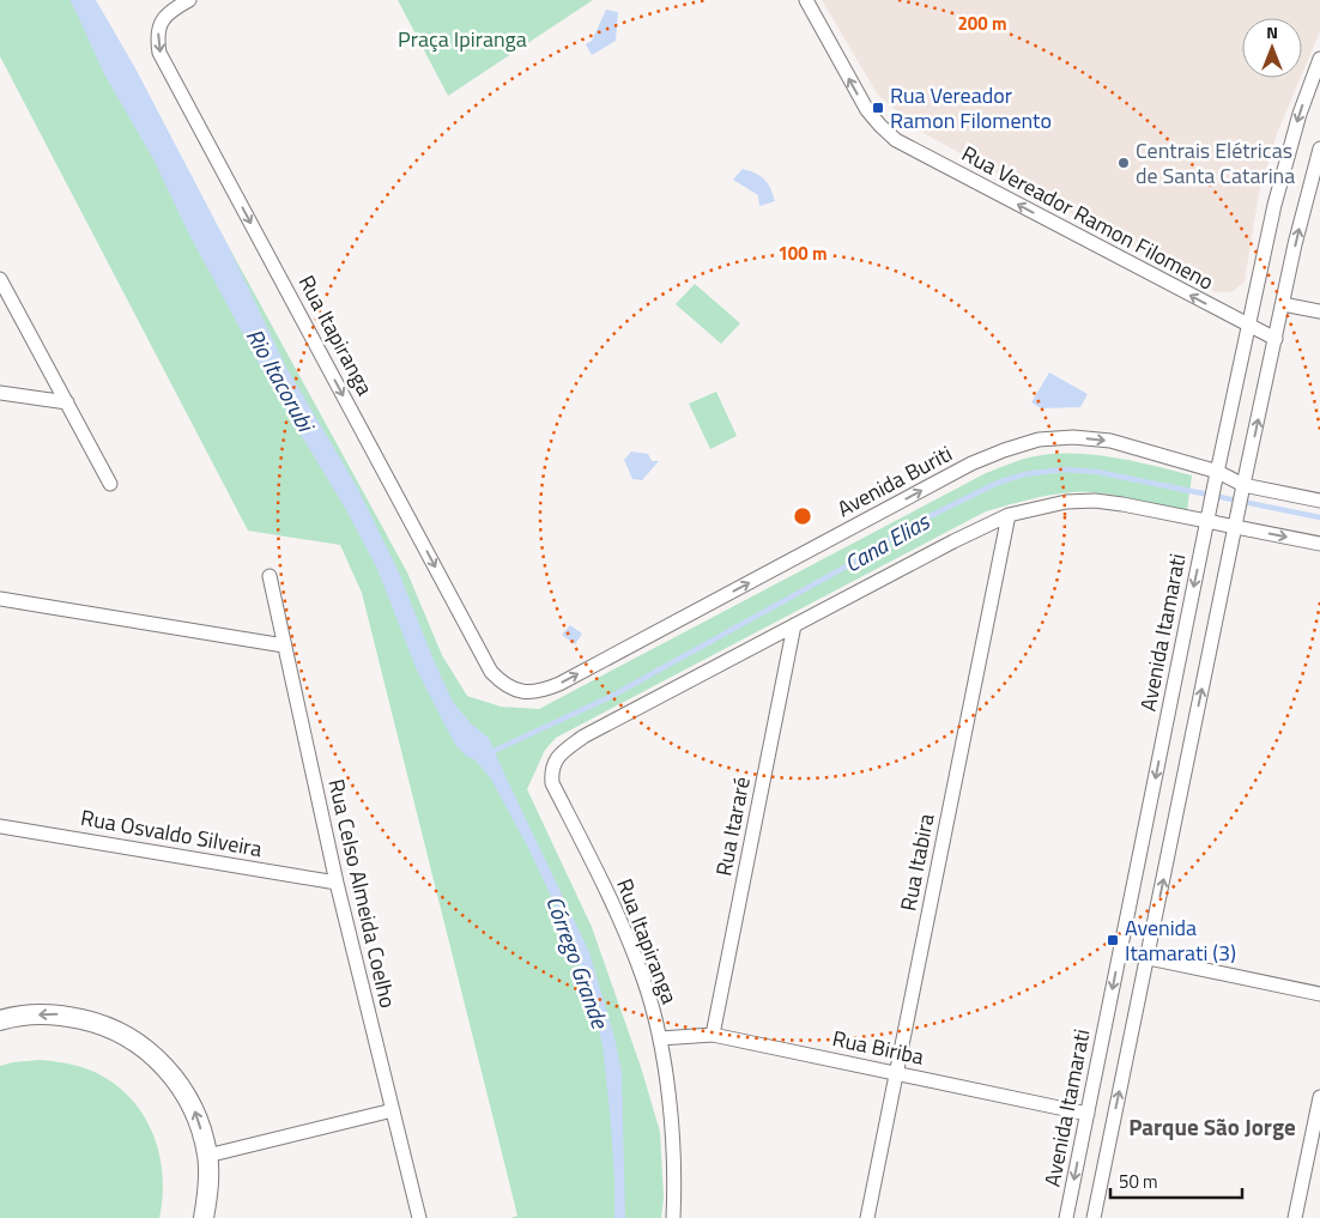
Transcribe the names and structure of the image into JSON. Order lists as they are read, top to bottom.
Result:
{
  "streets": {
    "street": [
      "Rua Vereador Ramon Filomeno",
      "Rua Itapiranga",
      "Avenida Buriti",
      "Avenida Itamarati",
      "Rua Itararé",
      "Rua Osvaldo Silveira",
      "Rua Itabira",
      "Rua Celso Almeida Coelho",
      "Rua Biriba"
    ]
  },
  "crossings": [
    ["Rua Vereador Ramon Filomeno", "Avenida Itamarati"],
    ["Rua Itapiranga", "Avenida Buriti"],
    ["Rua Itapiranga", "Rua Itararé"],
    ["Rua Itapiranga", "Rua Biriba"],
    ["Avenida Buriti", "Avenida Itamarati"],
    ["Avenida Itamarati", "Rua Biriba"],
    ["Rua Itararé", "Rua Biriba"],
    ["Rua Osvaldo Silveira", "Rua Celso Almeida Coelho"],
    ["Rua Itabira", "Rua Biriba"]
  ],
  "one_way": ["Rua Vereador Ramon Filomeno", "Rua Itapiranga"],
  "districts": ["Parque São Jorge"],
  "water": ["Rio Itacorubi", "Cana Elias", "Córrego Grande"],
  "parks": ["Praça Ipiranga"],
  "places": {
    "transit": ["Rua Vereador Ramon Filomento", "Avenida Itamarati (3)"],
    "other": ["Centrais Elétricas de Santa Catarina"]
  },
  "scale_bar": "50 m",
  "north": "top",
  "rings": ["200 m", "100 m"]
}
